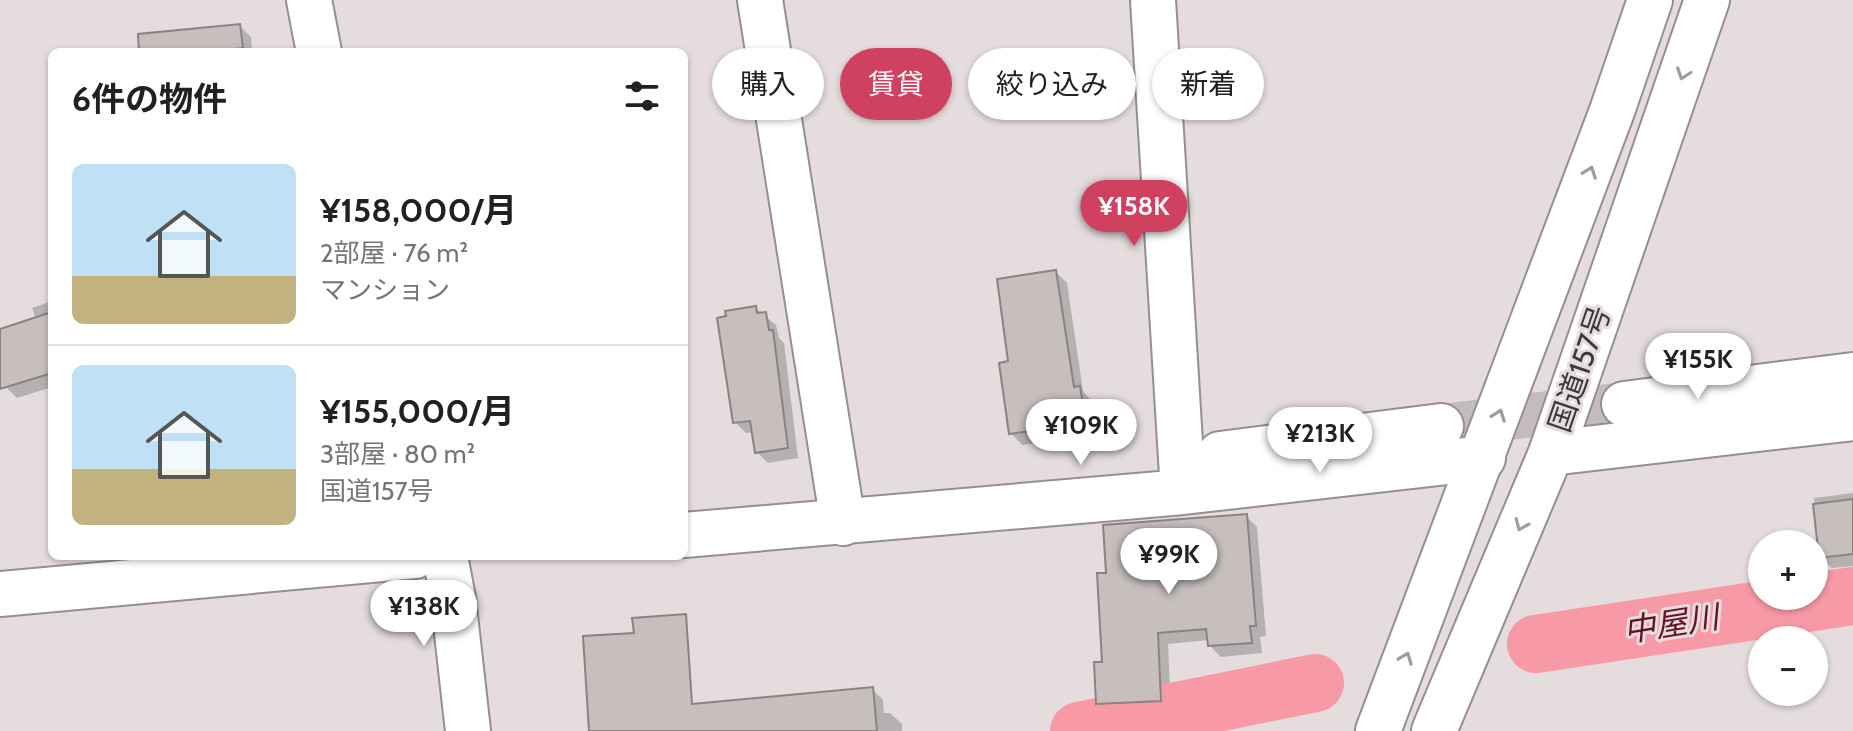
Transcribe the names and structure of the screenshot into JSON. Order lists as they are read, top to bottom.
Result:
{
  "streets": {
    "main road": ["国道157号"]
  },
  "water": ["中屋川"],
  "page": {
    "chip": [
      "購入",
      "賃貸",
      "絞り込み",
      "新着"
    ],
    "heading": "6件の物件",
    "list": [
      {
        "name": "¥158,000/月",
        "note": "2部屋 · 76 m² · マンション"
      },
      {
        "name": "¥155,000/月",
        "note": "3部屋 · 80 m² · 国道157号"
      }
    ],
    "price": [
      "¥158K",
      "¥155K",
      "¥109K",
      "¥213K",
      "¥99K",
      "¥138K"
    ],
    "map_buttons": ["+", "−"]
  }
}
